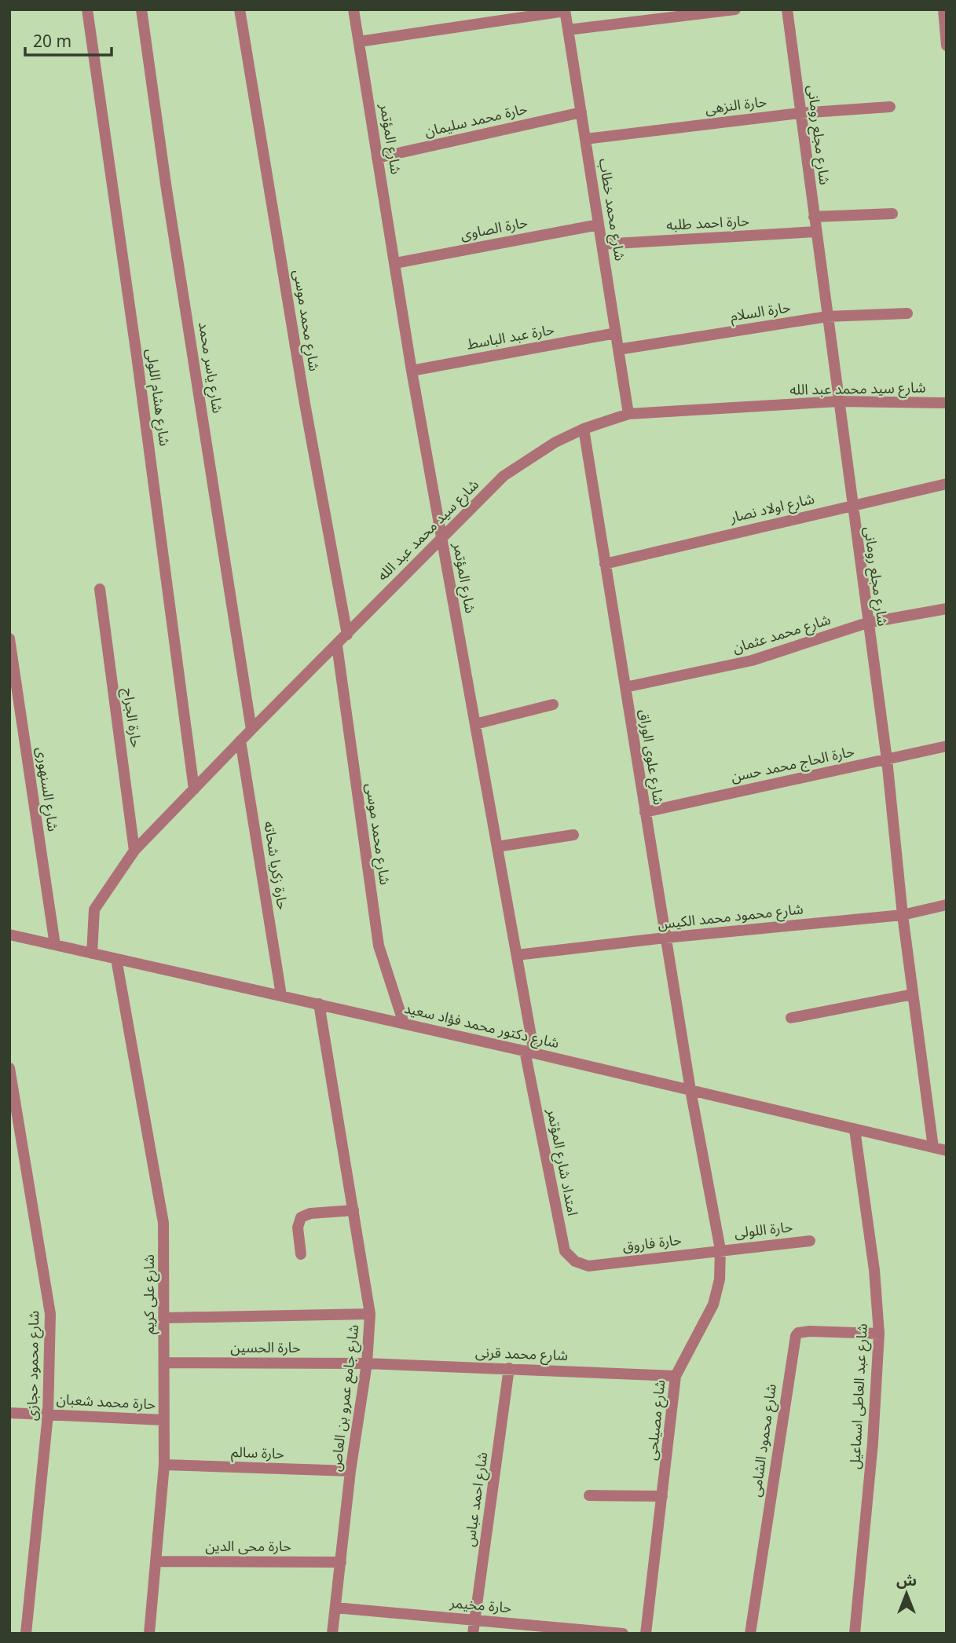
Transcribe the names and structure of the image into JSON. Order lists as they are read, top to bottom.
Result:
{
  "streets": {
    "street": [
      "حارة النزهى",
      "حارة محمد سليمان",
      "شارع مجلع رومانى",
      "شارع المؤتمر",
      "شارع محمد خطاب",
      "حارة احمد طلبه",
      "حارة الصاوى",
      "حارة السلام",
      "شارع محمد موسى",
      "حارة عبد الباسط",
      "شارع ياسر محمد",
      "شارع سيد محمد عبد الله",
      "شارع هشام اللولى",
      "شارع اولاد نصار",
      "شارع محمد عثمان",
      "حارة الجراج",
      "شارع علوى الوراق",
      "حارة الحاج محمد حسن",
      "شارع السنهورى",
      "حارة زكريا شحاته",
      "شارع محمود محمد الكيس",
      "شارع دكتور محمد فؤاد سعيد",
      "امتداد شارع المؤتمر",
      "حارة اللولى",
      "حارة فاروق",
      "شارع على كريم",
      "حارة الحسين",
      "شارع محمد قرنى",
      "شارع محمود حجازى",
      "شارع عبد العاطى اسماعيل",
      "شارع جامع عمرو بن العاص",
      "حارة محمد شعبان",
      "شارع مصيلحى",
      "شارع محمود الشامى",
      "حارة سالم",
      "شارع احمد عباس",
      "حارة محى الدين",
      "حارة مخيمر"
    ]
  },
  "crossings": [
    ["حارة النزهى", "شارع مجلع رومانى"],
    ["حارة النزهى", "شارع محمد خطاب"],
    ["حارة محمد سليمان", "شارع المؤتمر"],
    ["حارة محمد سليمان", "شارع محمد خطاب"],
    ["شارع مجلع رومانى", "حارة احمد طلبه"],
    ["شارع مجلع رومانى", "حارة السلام"],
    ["شارع مجلع رومانى", "شارع سيد محمد عبد الله"],
    ["شارع مجلع رومانى", "شارع اولاد نصار"],
    ["شارع مجلع رومانى", "شارع محمد عثمان"],
    ["شارع مجلع رومانى", "حارة الحاج محمد حسن"],
    ["شارع مجلع رومانى", "شارع محمود محمد الكيس"],
    ["شارع مجلع رومانى", "شارع دكتور محمد فؤاد سعيد"],
    ["شارع المؤتمر", "حارة الصاوى"],
    ["شارع المؤتمر", "حارة عبد الباسط"],
    ["شارع المؤتمر", "شارع سيد محمد عبد الله"],
    ["شارع المؤتمر", "شارع محمود محمد الكيس"],
    ["شارع المؤتمر", "شارع دكتور محمد فؤاد سعيد"],
    ["شارع المؤتمر", "امتداد شارع المؤتمر"],
    ["شارع محمد خطاب", "حارة احمد طلبه"],
    ["شارع محمد خطاب", "حارة الصاوى"],
    ["شارع محمد خطاب", "حارة السلام"],
    ["شارع محمد خطاب", "حارة عبد الباسط"],
    ["شارع محمد خطاب", "شارع سيد محمد عبد الله"],
    ["شارع محمد موسى", "شارع سيد محمد عبد الله"],
    ["شارع محمد موسى", "شارع دكتور محمد فؤاد سعيد"],
    ["شارع ياسر محمد", "شارع سيد محمد عبد الله"],
    ["شارع سيد محمد عبد الله", "شارع هشام اللولى"],
    ["شارع سيد محمد عبد الله", "حارة الجراج"],
    ["شارع سيد محمد عبد الله", "شارع علوى الوراق"],
    ["شارع سيد محمد عبد الله", "حارة زكريا شحاته"],
    ["شارع سيد محمد عبد الله", "شارع دكتور محمد فؤاد سعيد"],
    ["شارع اولاد نصار", "شارع علوى الوراق"],
    ["شارع محمد عثمان", "شارع علوى الوراق"],
    ["شارع علوى الوراق", "حارة الحاج محمد حسن"],
    ["شارع علوى الوراق", "شارع محمود محمد الكيس"],
    ["شارع علوى الوراق", "شارع دكتور محمد فؤاد سعيد"],
    ["شارع علوى الوراق", "شارع مصيلحى"],
    ["شارع السنهورى", "شارع دكتور محمد فؤاد سعيد"],
    ["حارة زكريا شحاته", "شارع دكتور محمد فؤاد سعيد"],
    ["شارع دكتور محمد فؤاد سعيد", "امتداد شارع المؤتمر"],
    ["شارع دكتور محمد فؤاد سعيد", "شارع على كريم"],
    ["شارع دكتور محمد فؤاد سعيد", "شارع عبد العاطى اسماعيل"],
    ["شارع دكتور محمد فؤاد سعيد", "شارع جامع عمرو بن العاص"],
    ["شارع دكتور محمد فؤاد سعيد", "شارع مصيلحى"],
    ["امتداد شارع المؤتمر", "حارة فاروق"],
    ["حارة اللولى", "حارة فاروق"],
    ["حارة اللولى", "شارع مصيلحى"],
    ["حارة فاروق", "شارع مصيلحى"],
    ["شارع على كريم", "حارة الحسين"],
    ["شارع على كريم", "حارة محمد شعبان"],
    ["شارع على كريم", "حارة سالم"],
    ["شارع على كريم", "حارة محى الدين"],
    ["حارة الحسين", "شارع محمد قرنى"],
    ["حارة الحسين", "شارع جامع عمرو بن العاص"],
    ["شارع محمد قرنى", "شارع جامع عمرو بن العاص"],
    ["شارع محمد قرنى", "شارع مصيلحى"],
    ["شارع محمد قرنى", "شارع احمد عباس"],
    ["شارع محمود حجازى", "حارة محمد شعبان"],
    ["شارع عبد العاطى اسماعيل", "شارع محمود الشامى"],
    ["شارع جامع عمرو بن العاص", "حارة سالم"],
    ["شارع جامع عمرو بن العاص", "حارة محى الدين"],
    ["شارع جامع عمرو بن العاص", "حارة مخيمر"],
    ["شارع احمد عباس", "حارة مخيمر"]
  ],
  "scale_bar": "20 m",
  "north": "top"
}
